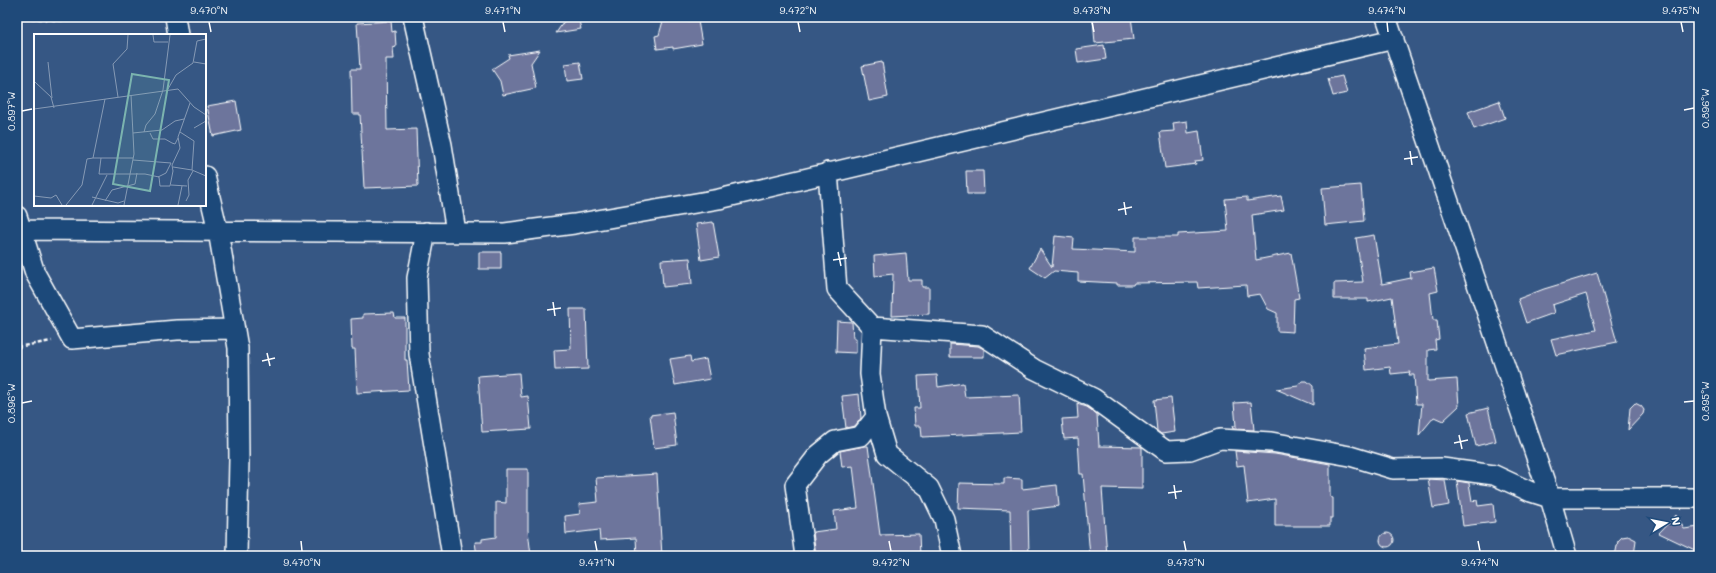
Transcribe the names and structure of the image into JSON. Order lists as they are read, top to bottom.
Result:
{
  "north": "right",
  "coordinates": [
    "9.470°N",
    "9.471°N",
    "9.472°N",
    "9.473°N",
    "9.474°N",
    "9.475°N",
    "0.896°W",
    "0.897°W",
    "0.895°W"
  ]
}
